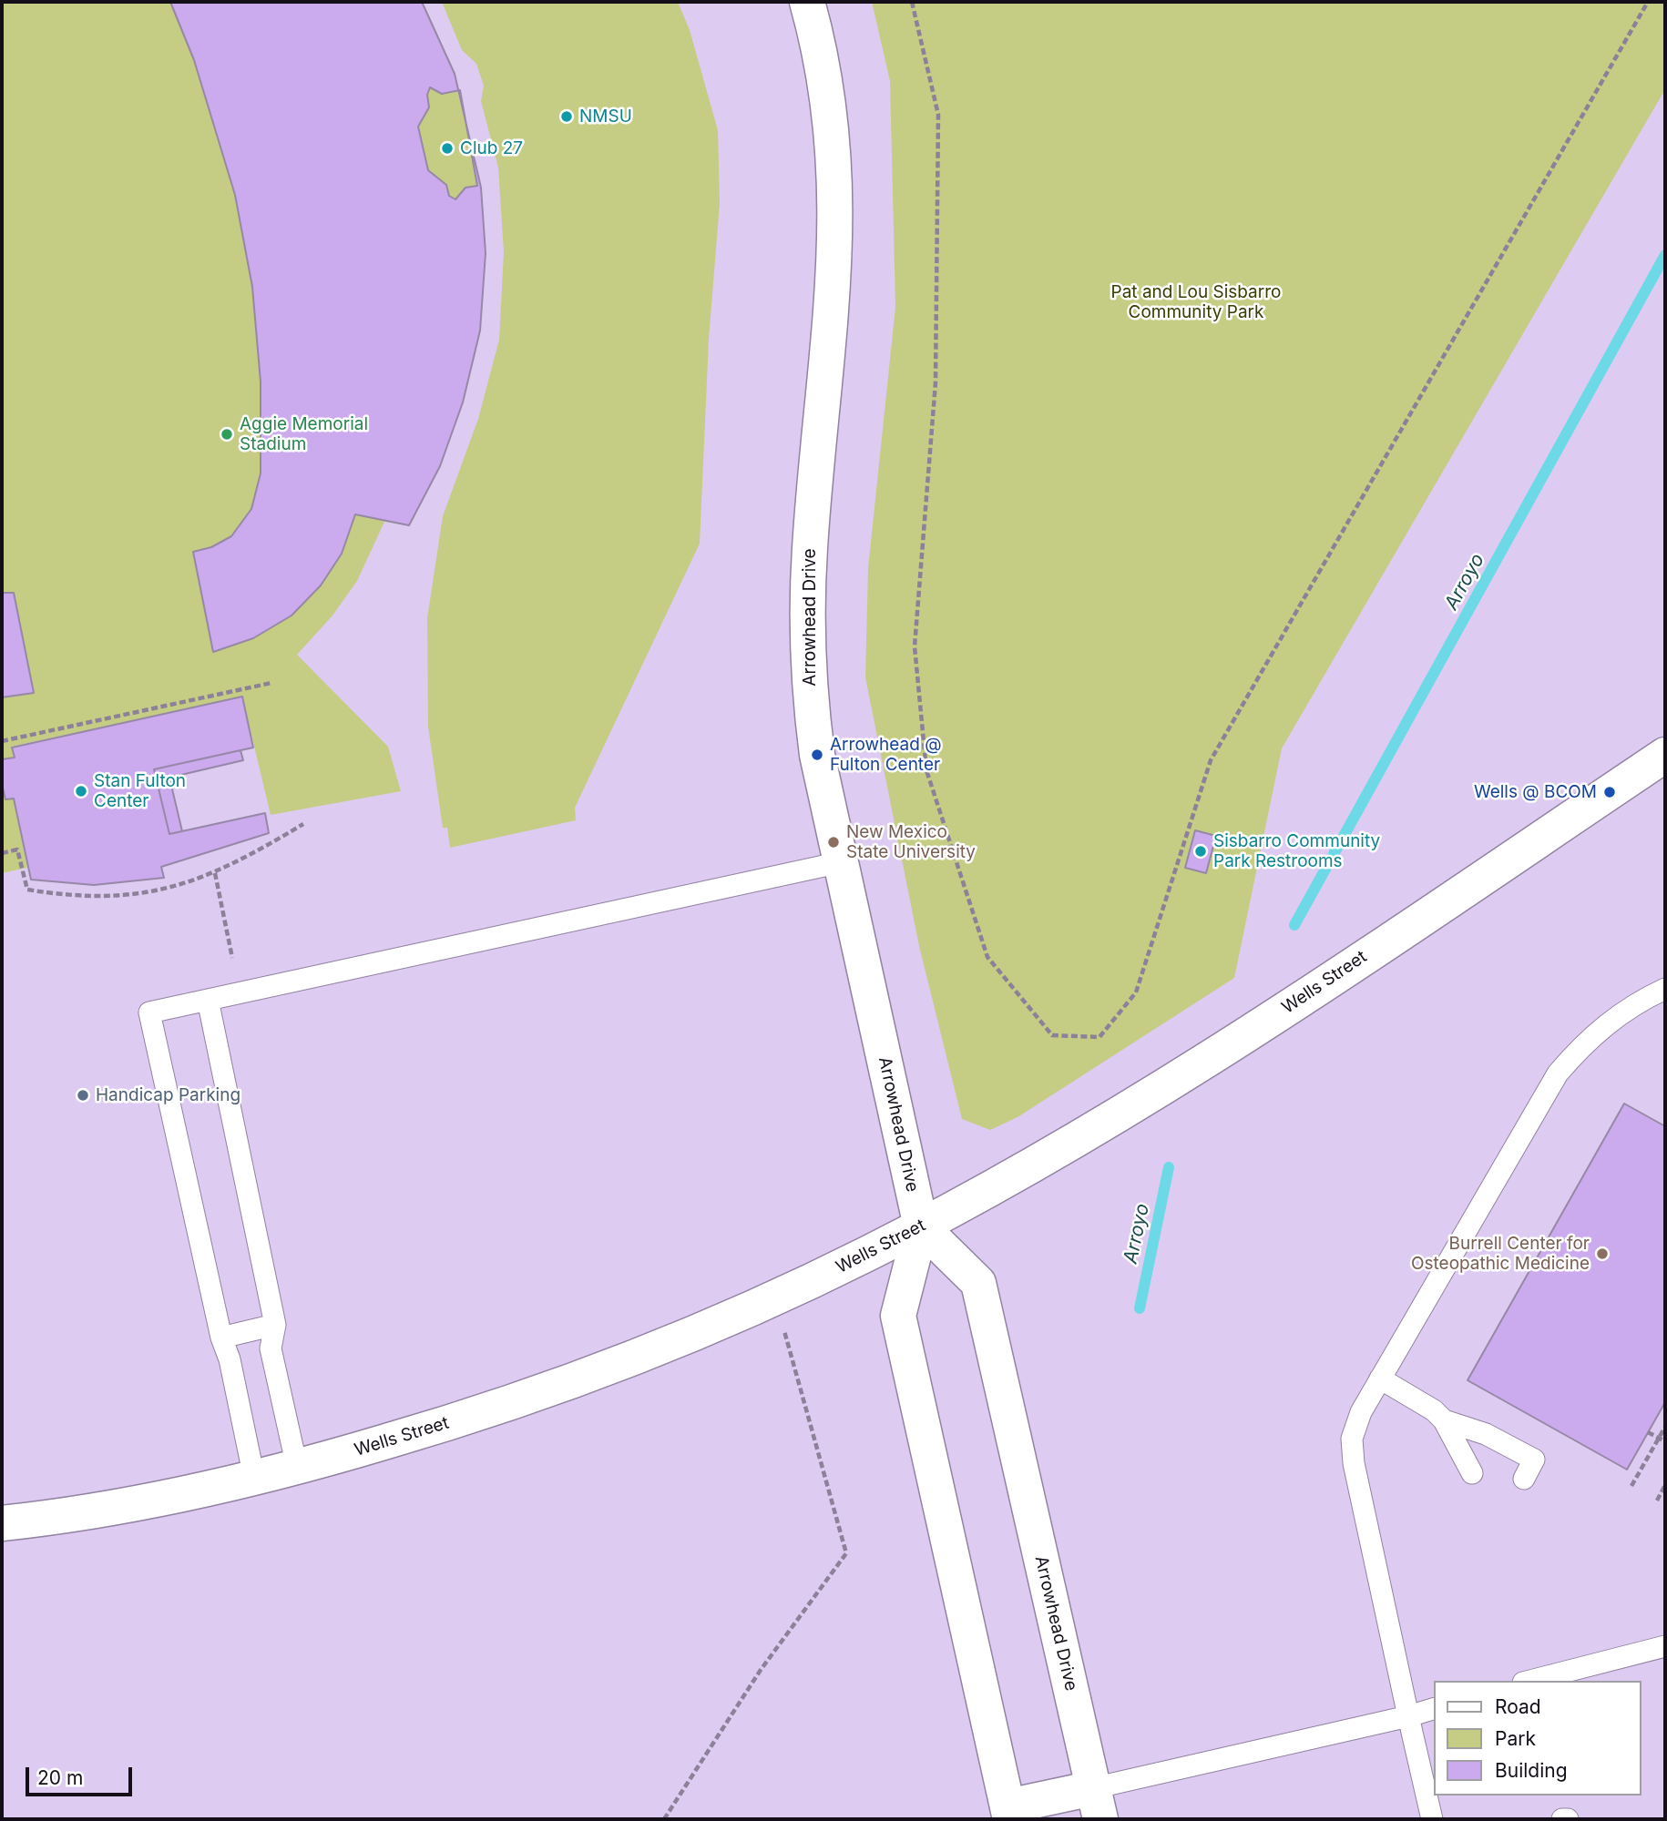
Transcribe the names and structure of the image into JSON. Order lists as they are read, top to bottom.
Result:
{
  "streets": {
    "street": ["Arrowhead Drive", "Wells Street"]
  },
  "crossings": [
    ["Arrowhead Drive", "Wells Street"]
  ],
  "water": ["Arroyo"],
  "parks": ["Pat and Lou Sisbarro Community Park"],
  "places": [
    "NMSU",
    "Club 27",
    "Aggie Memorial Stadium",
    "Arrowhead @ Fulton Center",
    "Stan Fulton Center",
    "Wells @ BCOM",
    "New Mexico State University",
    "Sisbarro Community Park Restrooms",
    "Handicap Parking",
    "Burrell Center for Osteopathic Medicine"
  ],
  "legend": ["Road", "Park", "Building"],
  "scale_bar": "20 m"
}
